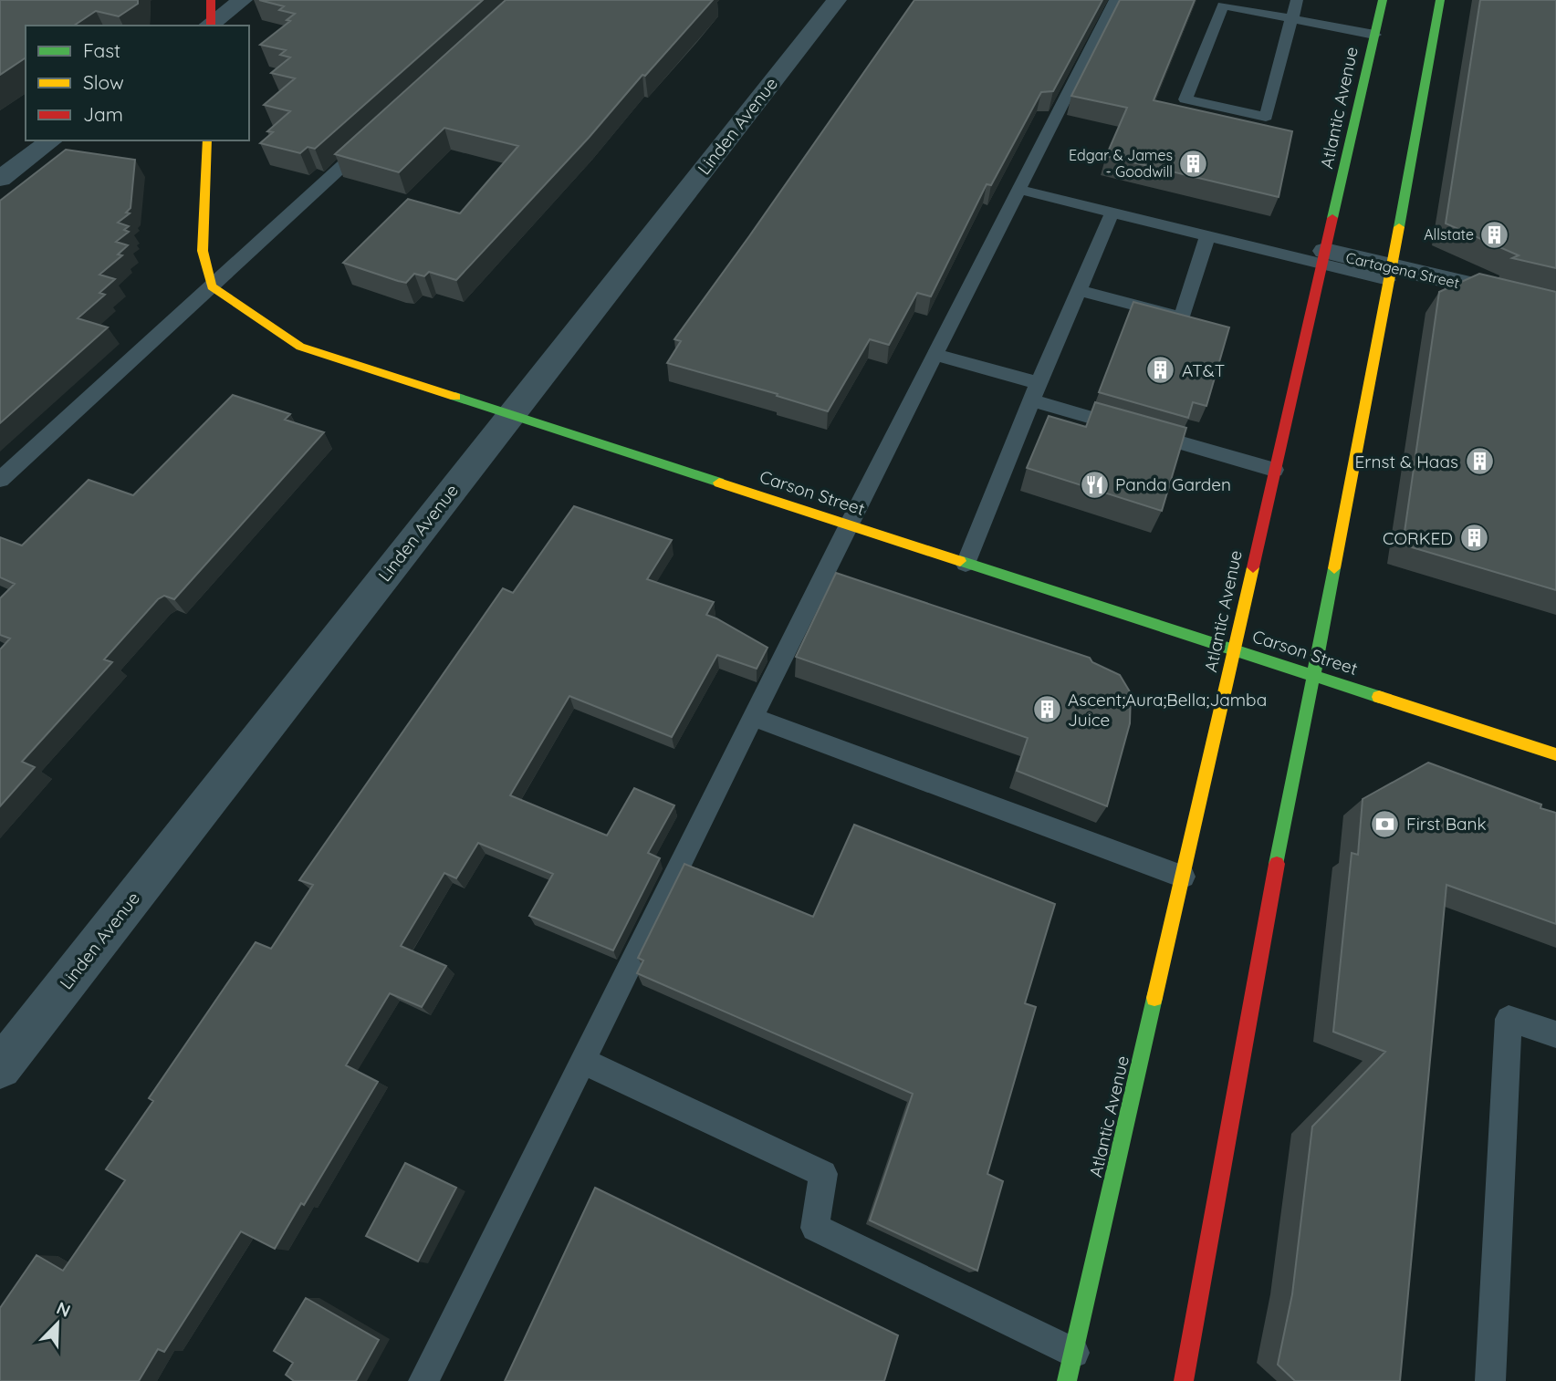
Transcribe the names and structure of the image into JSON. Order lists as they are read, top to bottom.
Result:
{
  "streets": {
    "main road": ["Atlantic Avenue", "Carson Street"],
    "street": ["Linden Avenue", "Cartagena Street"]
  },
  "crossings": [
    ["Atlantic Avenue", "Cartagena Street"],
    ["Atlantic Avenue", "Carson Street"],
    ["Linden Avenue", "Carson Street"]
  ],
  "places": {
    "building": [
      "Edgar & James - Goodwill",
      "Allstate",
      "AT&T",
      "Ernst & Haas",
      "CORKED",
      "Ascent;Aura;Bella;Jamba Juice"
    ],
    "restaurant": ["Panda Garden"],
    "bank": ["First Bank"]
  },
  "legend": ["Fast", "Slow", "Jam"],
  "north": "top right"
}
